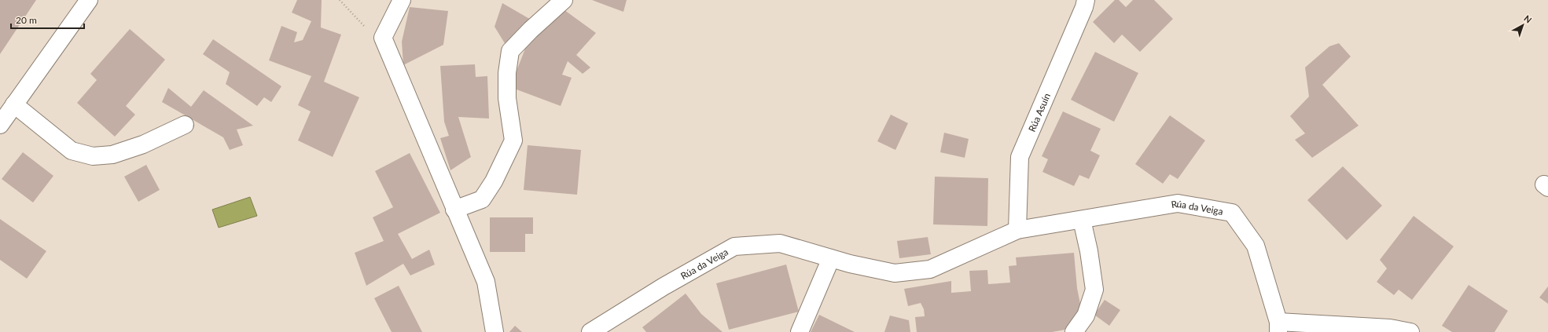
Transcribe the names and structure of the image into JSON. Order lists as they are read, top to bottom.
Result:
{
  "streets": {
    "street": ["Rúa Asuín", "Rúa da Veiga"]
  },
  "crossings": [
    ["Rúa Asuín", "Rúa da Veiga"]
  ],
  "scale_bar": "20 m",
  "north": "top right"
}
